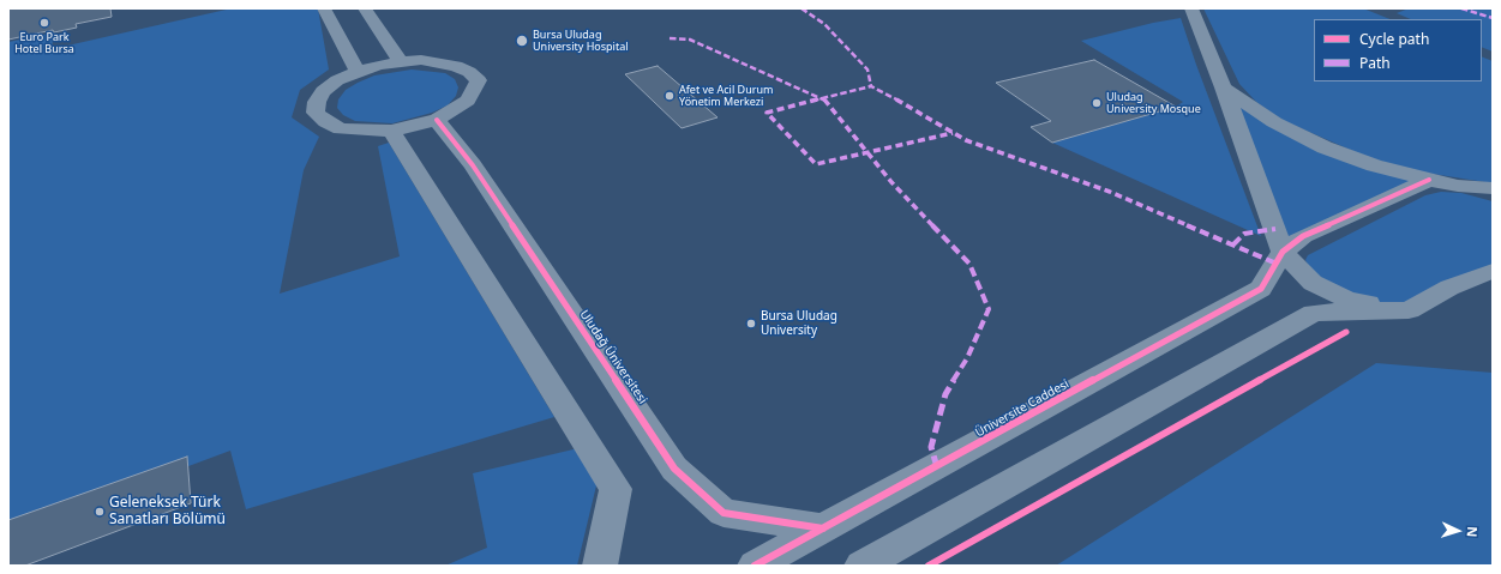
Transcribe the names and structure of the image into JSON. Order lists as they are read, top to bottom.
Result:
{
  "streets": {
    "street": ["Uludağ Üniversitesi", "Üniversite Caddesi"]
  },
  "crossings": [
    ["Uludağ Üniversitesi", "Üniversite Caddesi"]
  ],
  "places": [
    "Euro Park Hotel Bursa",
    "Bursa Uludag University Hospital",
    "Afet ve Acil Durum Yönetim Merkezi",
    "Uludag University Mosque",
    "Bursa Uludag University",
    "Geleneksek Türk Sanatları Bölümü"
  ],
  "legend": ["Cycle path", "Path"],
  "north": "right"
}
